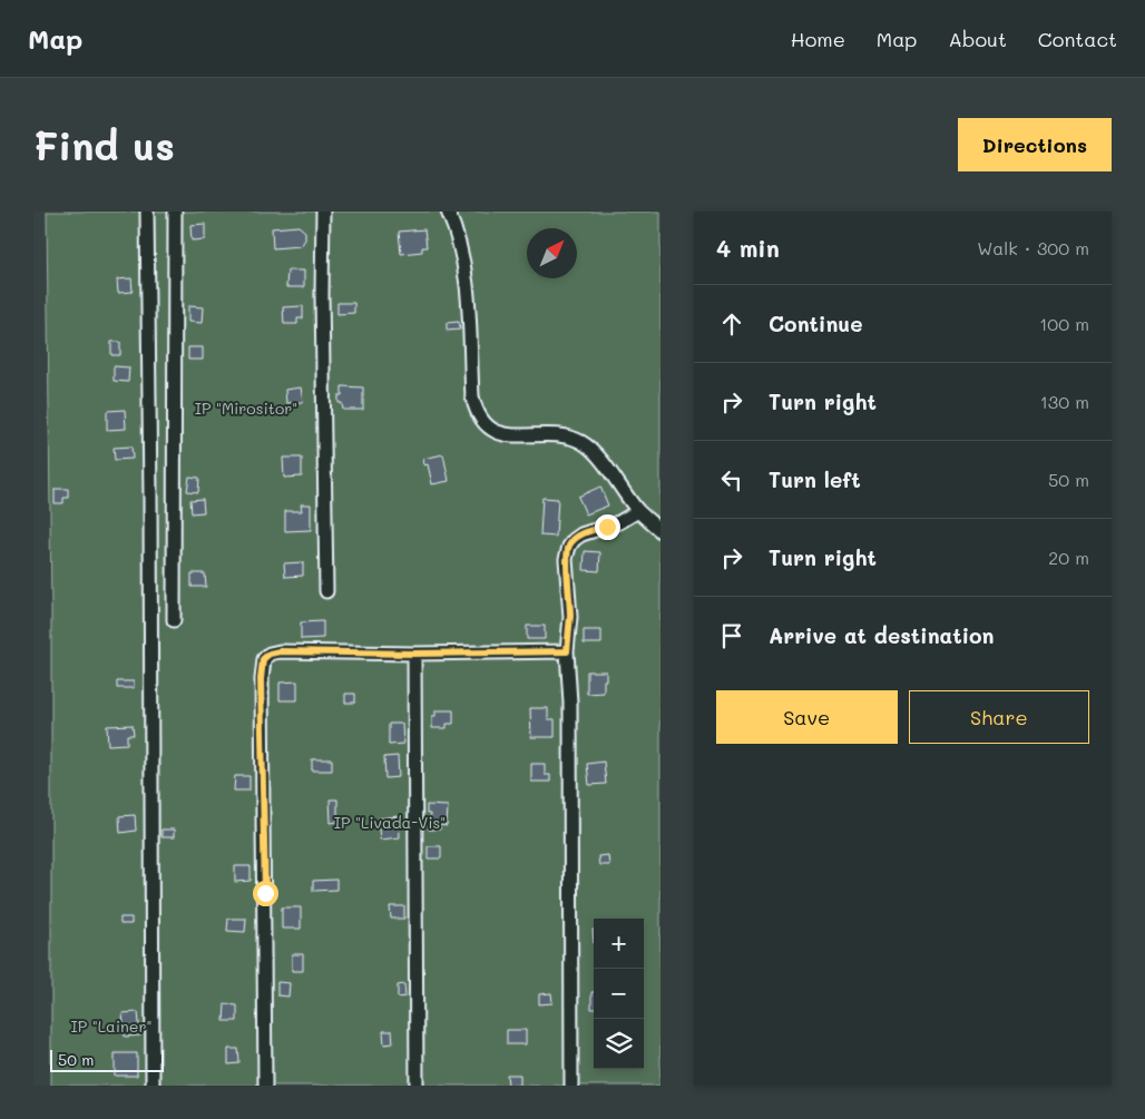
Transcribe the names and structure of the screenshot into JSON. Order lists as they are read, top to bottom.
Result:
{
  "parks": ["IP \"Mirositor\"", "IP \"Livada-Vis\"", "IP \"Lainer\""],
  "scale_bar": "50 m",
  "north": "top right",
  "page": {
    "header": "Map",
    "nav": [
      "Home",
      "Map",
      "About",
      "Contact"
    ],
    "buttons": [
      "Directions",
      ["Save", "Share"]
    ],
    "title": "Find us",
    "heading": ["4 min", "Walk · 300 m"],
    "list": [
      ["Continue", "100 m"],
      ["Turn right", "130 m"],
      ["Turn left", "50 m"],
      ["Turn right", "20 m"],
      "Arrive at destination"
    ],
    "map_buttons": ["+", "−"],
    "scale": "50 m"
  }
}
